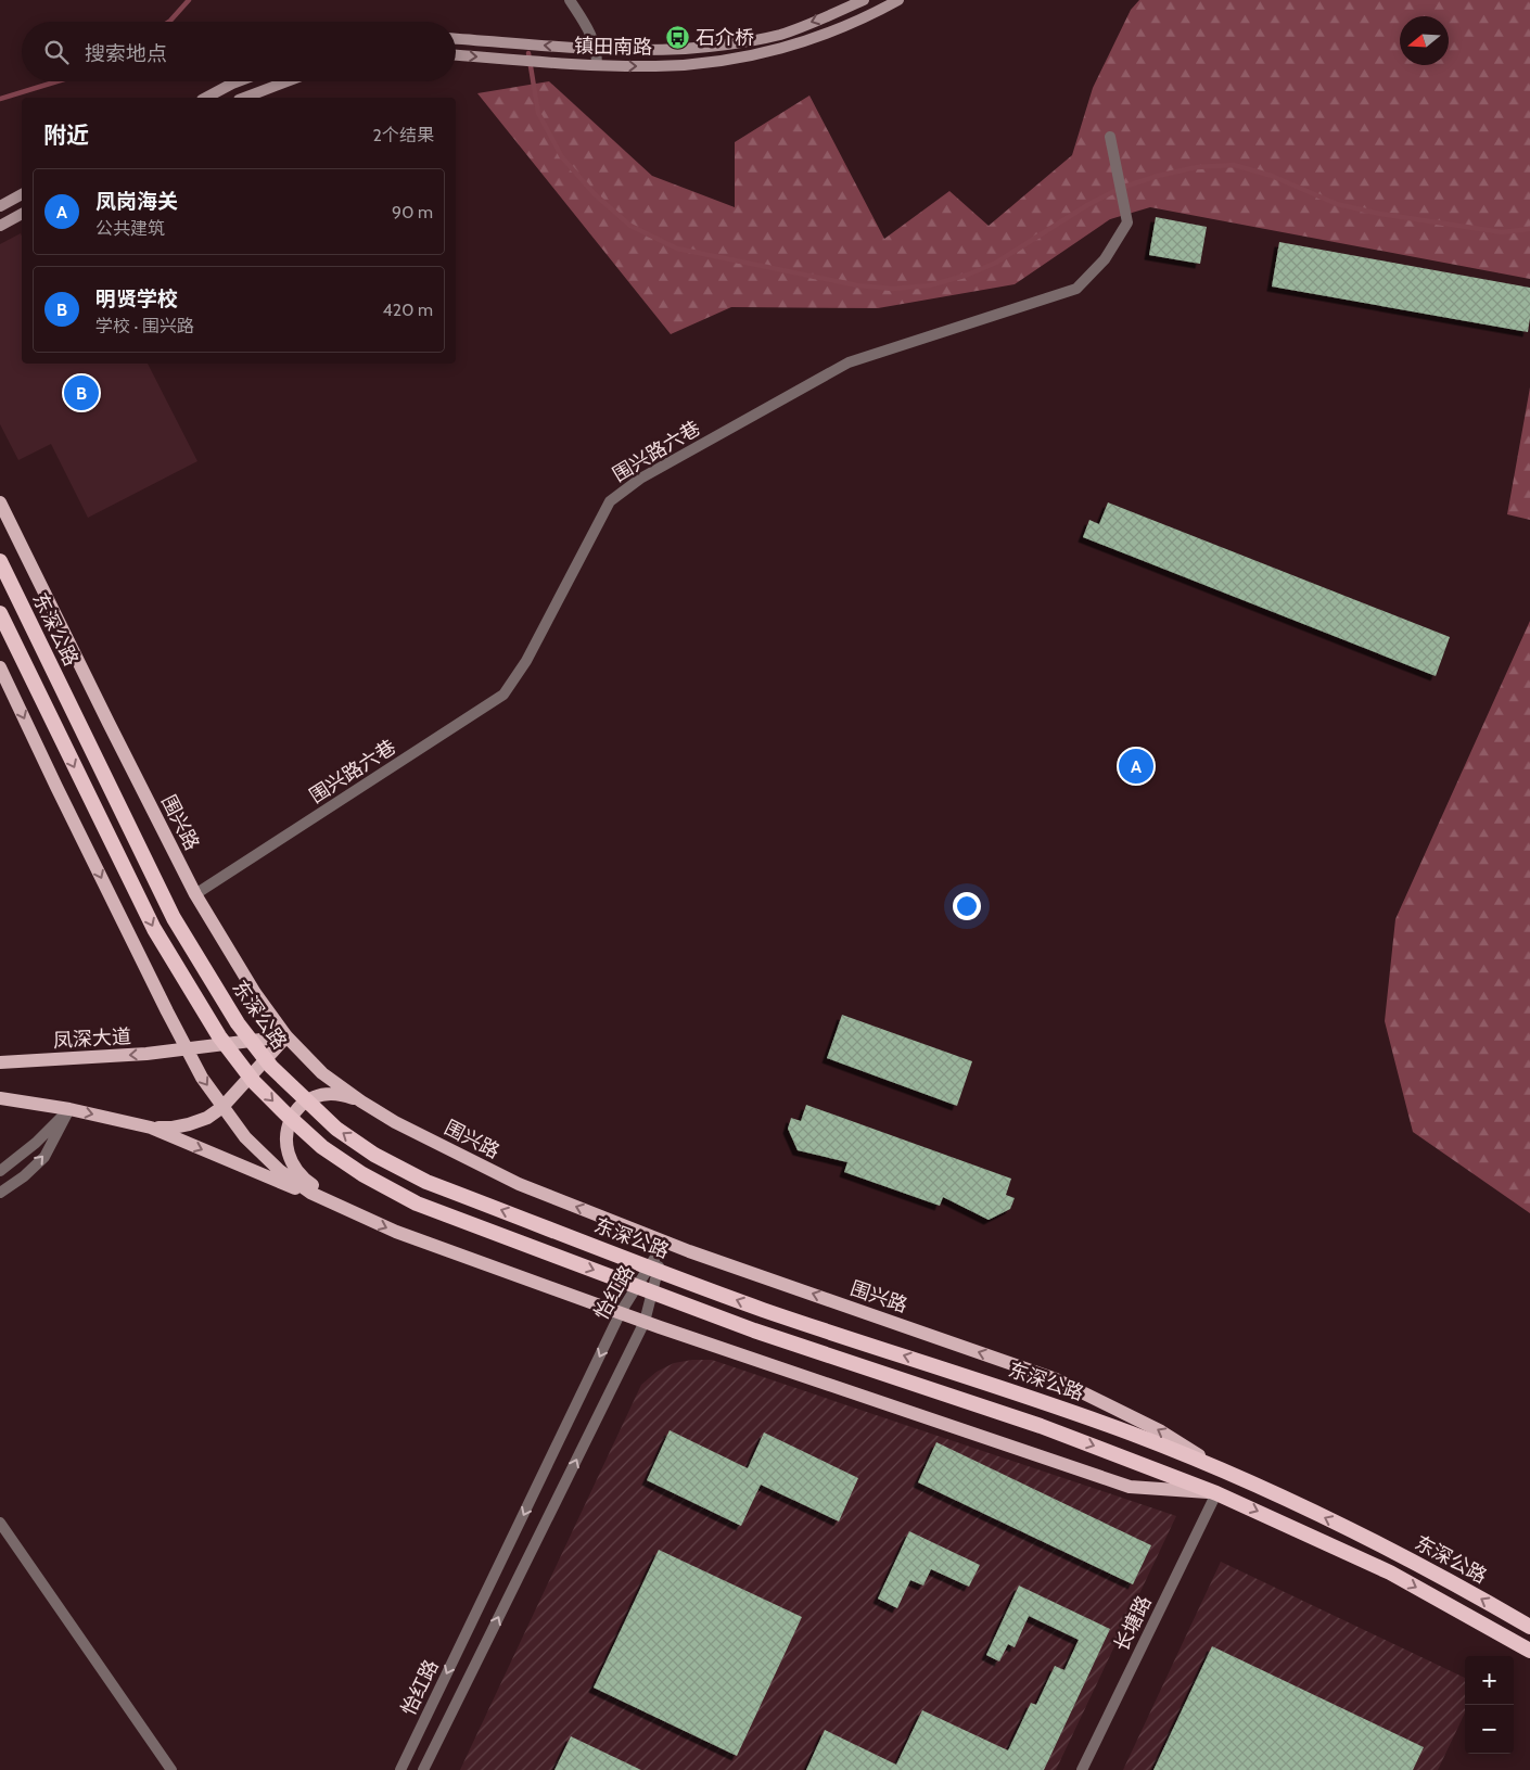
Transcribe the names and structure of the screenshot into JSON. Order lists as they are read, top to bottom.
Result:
{
  "streets": {
    "highway": ["东深公路"],
    "main road": ["镇田南路", "围兴路", "凤深大道"],
    "street": ["围兴路六巷", "怡红路", "长塘路"]
  },
  "crossings": [
    ["围兴路六巷", "围兴路"],
    ["东深公路", "围兴路"],
    ["围兴路", "凤深大道"],
    ["围兴路", "怡红路"]
  ],
  "places": {
    "bus stop": ["石介桥"]
  },
  "north": "left",
  "page": {
    "search": "搜索地点",
    "heading": ["附近", "2个结果"],
    "list": [
      {
        "mark": "A",
        "name": "凤岗海关",
        "note": "公共建筑",
        "value": "90 m"
      },
      {
        "mark": "B",
        "name": "明贤学校",
        "note": "学校 · 围兴路",
        "value": "420 m"
      }
    ],
    "pins": ["B", "A"],
    "map_buttons": ["+", "−"]
  }
}
